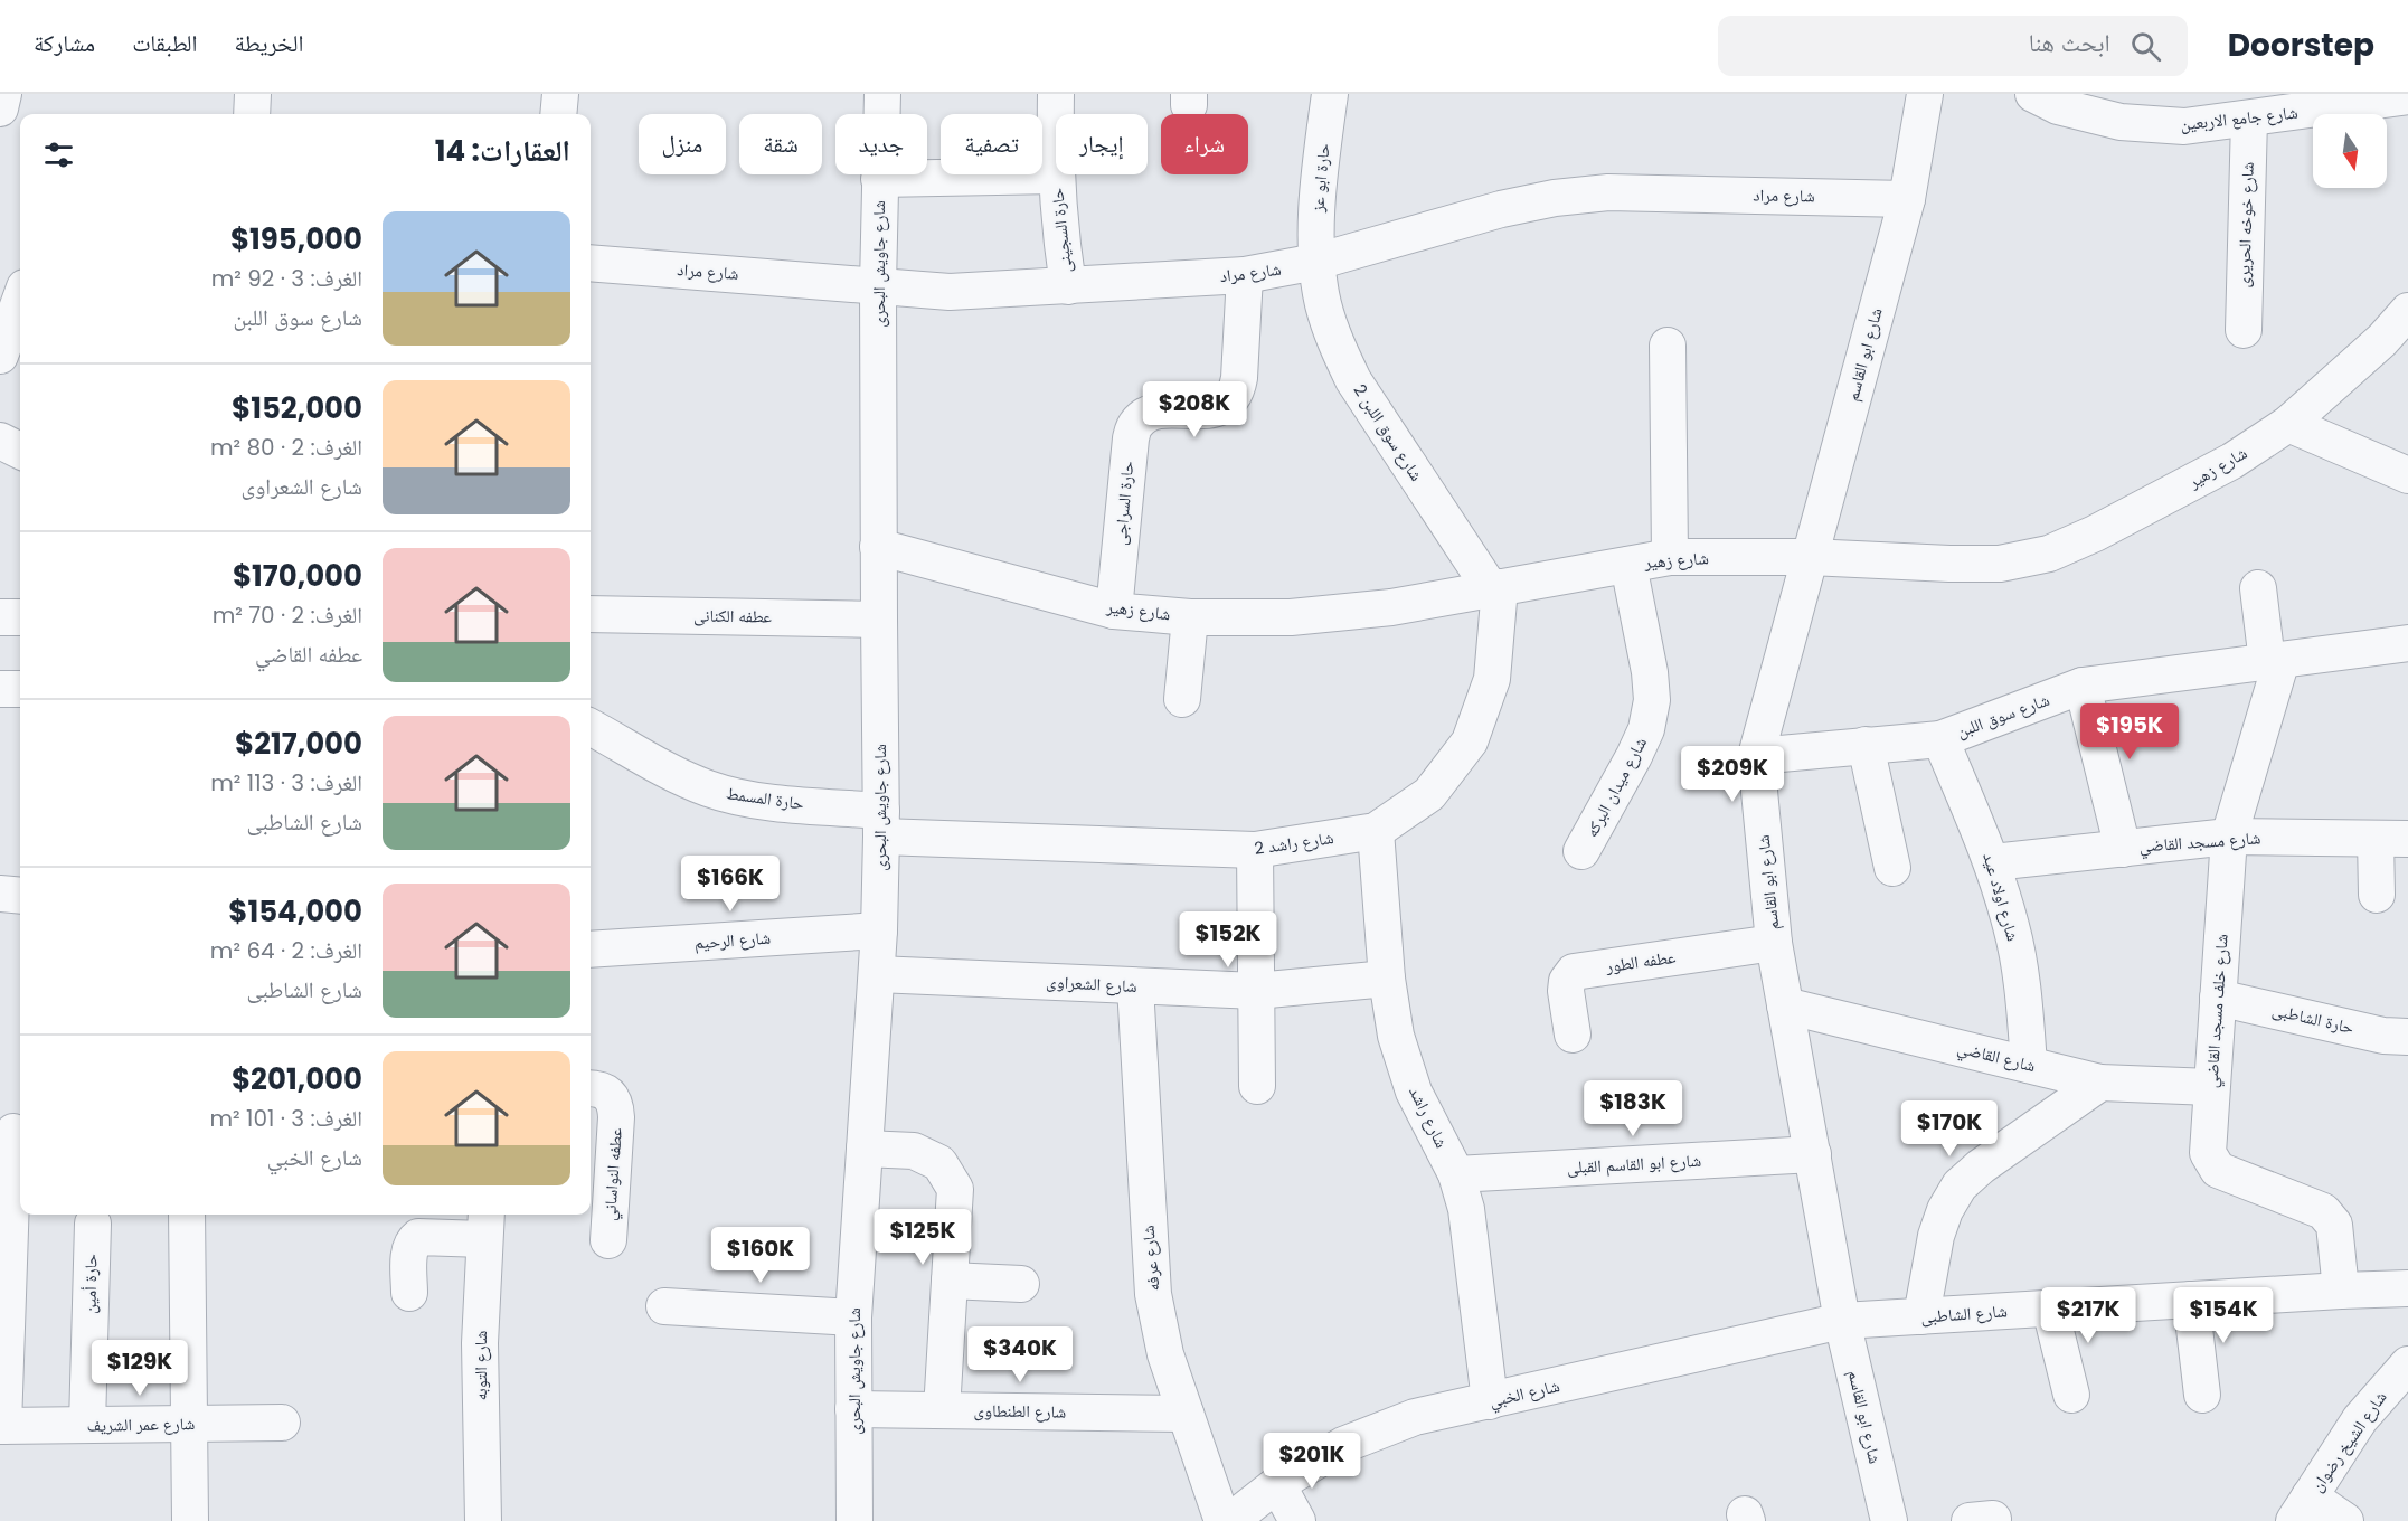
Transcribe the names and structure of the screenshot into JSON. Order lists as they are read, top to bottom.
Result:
{
  "streets": {
    "street": [
      "شارع جامع الاربعين",
      "حارة ابو عز",
      "شارع مراد",
      "شارع خوخه الحريرى",
      "حارة السجينى",
      "شارع جاويش البحرى",
      "شارع ابو القاسم",
      "شارع سوق اللبن 2",
      "شارع زهير",
      "حارة السراجى",
      "عطفه الكنانى",
      "شارع سوق اللبن",
      "شارع ميدان البركه",
      "حارة المسمط",
      "شارع مسجد القاضي",
      "شارع راشد 2",
      "شارع اولاد عيد",
      "شارع الرحيم",
      "عطفه الطور",
      "شارع الشعراوى",
      "شارع خلف مسجد القاضي",
      "حارة الشاطبى",
      "شارع القاضي",
      "شارع راشد",
      "شارع ابو القاسم القبلى",
      "عطفه النواساني",
      "شارع عرفه",
      "حارة أمين",
      "شارع الشاطبى",
      "شارع التوبه",
      "شارع الخبي",
      "شارع الطنطاوى",
      "شارع عمر الشريف",
      "شارع الشيخ رضوان"
    ]
  },
  "crossings": [
    ["شارع جامع الاربعين", "شارع خوخه الحريرى"],
    ["حارة ابو عز", "شارع مراد"],
    ["حارة ابو عز", "شارع سوق اللبن 2"],
    ["شارع مراد", "حارة السجينى"],
    ["شارع مراد", "شارع جاويش البحرى"],
    ["شارع مراد", "شارع ابو القاسم"],
    ["شارع مراد", "شارع سوق اللبن 2"],
    ["شارع مراد", "حارة السراجى"],
    ["شارع جاويش البحرى", "شارع زهير"],
    ["شارع جاويش البحرى", "عطفه الكنانى"],
    ["شارع جاويش البحرى", "حارة المسمط"],
    ["شارع جاويش البحرى", "شارع راشد 2"],
    ["شارع جاويش البحرى", "شارع الرحيم"],
    ["شارع جاويش البحرى", "شارع الشعراوى"],
    ["شارع جاويش البحرى", "شارع الطنطاوى"],
    ["شارع ابو القاسم", "شارع زهير"],
    ["شارع ابو القاسم", "شارع سوق اللبن"],
    ["شارع ابو القاسم", "عطفه الطور"],
    ["شارع ابو القاسم", "شارع القاضي"],
    ["شارع ابو القاسم", "شارع ابو القاسم القبلى"],
    ["شارع ابو القاسم", "شارع الشاطبى"],
    ["شارع ابو القاسم", "شارع الخبي"],
    ["شارع سوق اللبن 2", "شارع زهير"],
    ["شارع سوق اللبن 2", "شارع راشد 2"],
    ["شارع زهير", "حارة السراجى"],
    ["شارع زهير", "شارع ميدان البركه"],
    ["شارع زهير", "شارع راشد 2"],
    ["شارع سوق اللبن", "شارع اولاد عيد"],
    ["شارع سوق اللبن", "شارع خلف مسجد القاضي"],
    ["حارة المسمط", "شارع راشد 2"],
    ["شارع مسجد القاضي", "شارع اولاد عيد"],
    ["شارع مسجد القاضي", "شارع خلف مسجد القاضي"],
    ["شارع راشد 2", "شارع راشد"],
    ["شارع اولاد عيد", "شارع القاضي"],
    ["شارع الشعراوى", "شارع راشد"],
    ["شارع الشعراوى", "شارع عرفه"],
    ["شارع خلف مسجد القاضي", "حارة الشاطبى"],
    ["شارع خلف مسجد القاضي", "شارع القاضي"],
    ["شارع خلف مسجد القاضي", "شارع الشاطبى"],
    ["شارع راشد", "شارع ابو القاسم القبلى"],
    ["شارع راشد", "شارع الخبي"],
    ["شارع عرفه", "شارع الطنطاوى"],
    ["حارة أمين", "شارع عمر الشريف"],
    ["شارع الشاطبى", "شارع الخبي"]
  ],
  "north": "bottom",
  "page": {
    "header": "Doorstep",
    "search": "ابحث هنا",
    "nav": ["الخريطة", "الطبقات", "مشاركة"],
    "chip": [
      "شراء",
      "إيجار",
      "تصفية",
      "جديد",
      "شقة",
      "منزل"
    ],
    "heading": "العقارات: 14",
    "list": [
      {
        "name": "$195,000",
        "note": "الغرف: 3 · 92 m² · شارع سوق اللبن"
      },
      {
        "name": "$152,000",
        "note": "الغرف: 2 · 80 m² · شارع الشعراوى"
      },
      {
        "name": "$170,000",
        "note": "الغرف: 2 · 70 m² · عطفه القاضي"
      },
      {
        "name": "$217,000",
        "note": "الغرف: 3 · 113 m² · شارع الشاطبى"
      },
      {
        "name": "$154,000",
        "note": "الغرف: 2 · 64 m² · شارع الشاطبى"
      },
      {
        "name": "$201,000",
        "note": "الغرف: 3 · 101 m² · شارع الخبي"
      }
    ],
    "price": [
      "$208K",
      "$195K",
      "$209K",
      "$166K",
      "$152K",
      "$183K",
      "$170K",
      "$125K",
      "$160K",
      "$217K",
      "$154K",
      "$340K",
      "$129K",
      "$201K"
    ]
  }
}
